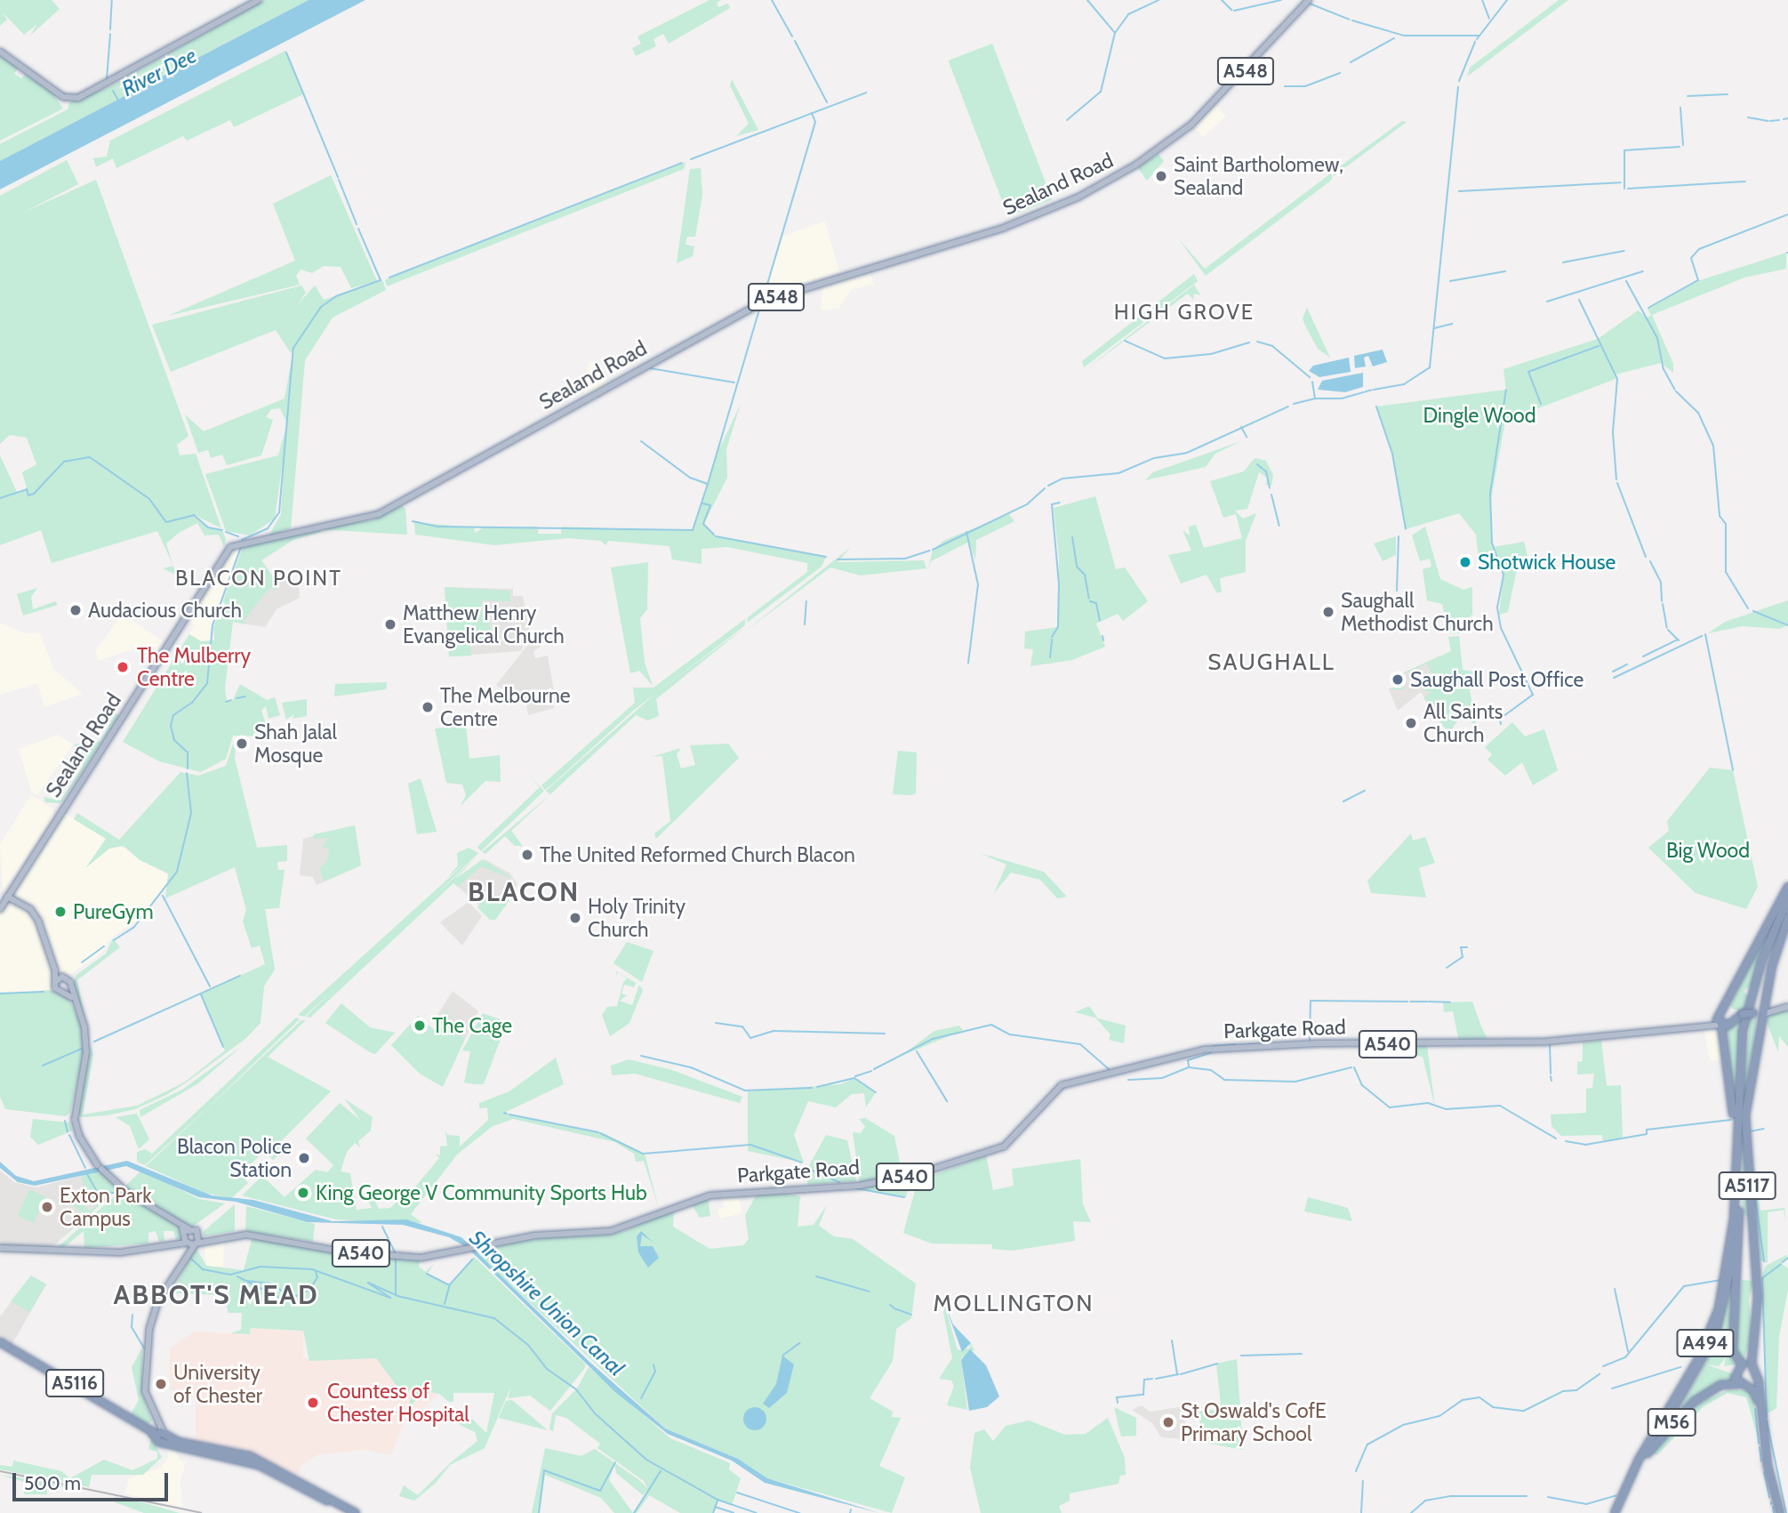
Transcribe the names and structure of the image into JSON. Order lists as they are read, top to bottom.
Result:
{
  "streets": {
    "highway": [
      "A5117",
      "A494",
      "A5116",
      "M56"
    ],
    "main road": [
      "A548",
      "Sealand Road",
      "Parkgate Road",
      "A540"
    ]
  },
  "crossings": [
    ["Parkgate Road", "A494"],
    ["A5117", "A494"],
    ["A494", "M56"]
  ],
  "districts": [
    "HIGH GROVE",
    "BLACON POINT",
    "SAUGHALL",
    "BLACON",
    "ABBOT'S MEAD",
    "MOLLINGTON"
  ],
  "water": ["River Dee", "Shropshire Union Canal"],
  "parks": ["Dingle Wood", "Big Wood"],
  "places": [
    "Saint Bartholomew, Sealand",
    "Shotwick House",
    "Audacious Church",
    "Saughall Methodist Church",
    "Matthew Henry Evangelical Church",
    "The Mulberry Centre",
    "Saughall Post Office",
    "The Melbourne Centre",
    "All Saints Church",
    "Shah Jalal Mosque",
    "The United Reformed Church Blacon",
    "PureGym",
    "Holy Trinity Church",
    "The Cage",
    "Blacon Police Station",
    "King George V Community Sports Hub",
    "Exton Park Campus",
    "University of Chester",
    "Countess of Chester Hospital",
    "St Oswald's CofE Primary School"
  ],
  "scale_bar": "500 m"
}
